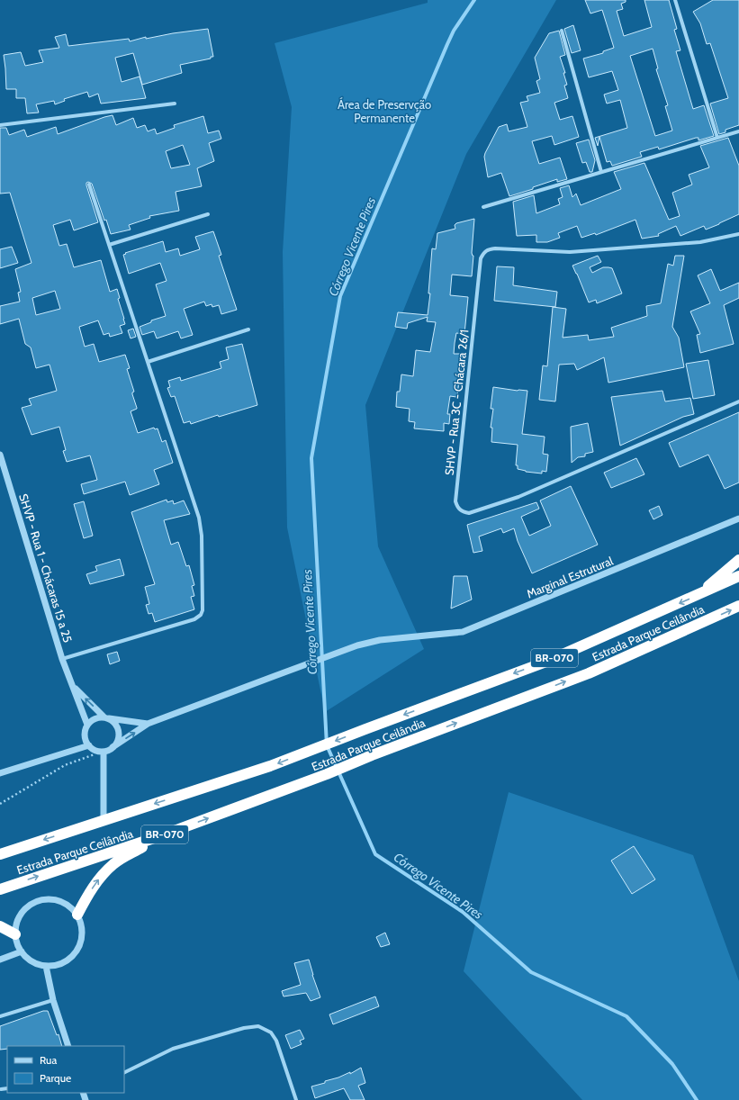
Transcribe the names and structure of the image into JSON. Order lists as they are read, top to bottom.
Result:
{
  "streets": {
    "highway": ["Estrada Parque Ceilândia", "BR-070"],
    "street": ["SHVP - Rua 3C - Chácara 26/1", "SHVP - Rua 1 - Chácaras 15 a 25", "Marginal Estrutural"]
  },
  "crossings": [
    ["SHVP - Rua 1 - Chácaras 15 a 25", "Marginal Estrutural"]
  ],
  "water": ["Córrego Vicente Pires"],
  "parks": ["Área de Preservção Permanente"],
  "legend": ["Rua", "Parque"]
}
